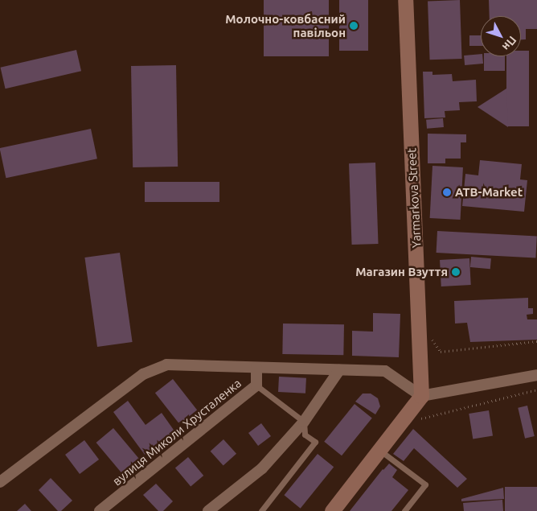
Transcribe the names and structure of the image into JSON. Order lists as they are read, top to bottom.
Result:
{
  "streets": {
    "street": ["Yarmarkova Street", "вулиця Миколи Хрусталенка"]
  },
  "crossings": [
    ["Yarmarkova Street", "вулиця Миколи Хрусталенка"]
  ],
  "places": ["Молочно-ковбасний павільон", "ATB-Market", "Магазин Взуття"],
  "north": "bottom right"
}
